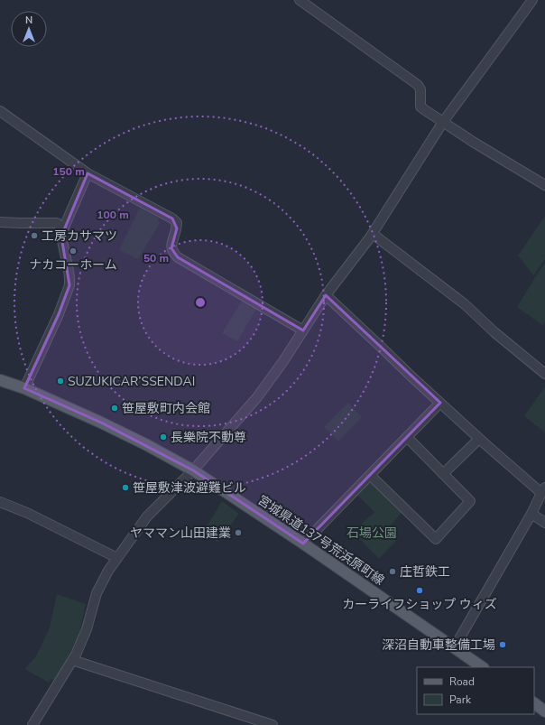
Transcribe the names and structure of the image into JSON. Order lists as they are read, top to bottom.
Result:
{
  "streets": {
    "main road": ["宮城県道137号荒浜原町線"]
  },
  "parks": ["石場公園"],
  "places": [
    "工房カサマツ",
    "ナカコーホーム",
    "SUZUKICAR’SSENDAI",
    "笹屋敷町内会館",
    "長樂院不動尊",
    "笹屋敷津波避難ビル",
    "ヤママン山田建業",
    "庄哲鉄工",
    "カーライフショップ ウィズ",
    "深沼自動車整備工場"
  ],
  "legend": ["Road", "Park"],
  "north": "top",
  "rings": ["150 m", "100 m", "50 m"]
}
